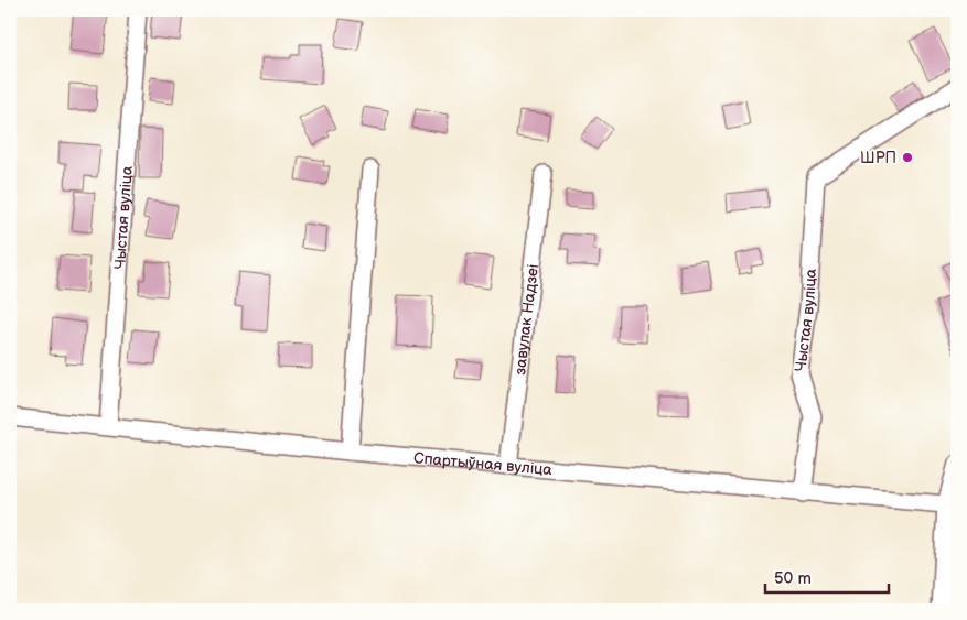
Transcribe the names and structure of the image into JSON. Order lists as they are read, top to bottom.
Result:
{
  "streets": {
    "street": ["Чыстая вуліца", "завулак Надзеі", "Спартыўная вуліца"]
  },
  "crossings": [
    ["Чыстая вуліца", "Спартыўная вуліца"],
    ["завулак Надзеі", "Спартыўная вуліца"]
  ],
  "places": ["ШРП"],
  "scale_bar": "50 m"
}
